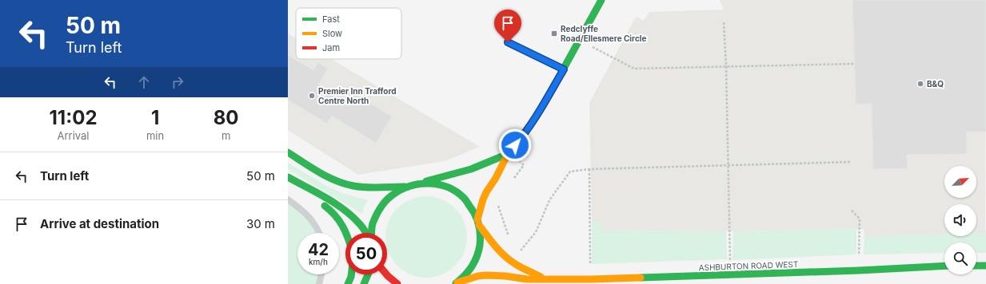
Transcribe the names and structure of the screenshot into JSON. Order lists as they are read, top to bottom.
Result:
{
  "streets": {
    "main road": ["ASHBURTON ROAD WEST"]
  },
  "places": {
    "transit": ["Redclyffe Road/Ellesmere Circle"],
    "other": ["B&Q", "Premier Inn Trafford Centre North"]
  },
  "legend": ["Fast", "Slow", "Jam"],
  "north": "top right",
  "page": {
    "turn": ["50 m", "Turn left"],
    "eta": [
      "11:02",
      "Arrival",
      "1",
      "min",
      "80",
      "m"
    ],
    "list": [
      {
        "name": "Turn left",
        "value": "50 m"
      },
      {
        "name": "Arrive at destination",
        "value": "30 m"
      }
    ],
    "speed": "42 km/h",
    "limit": "50"
  }
}
